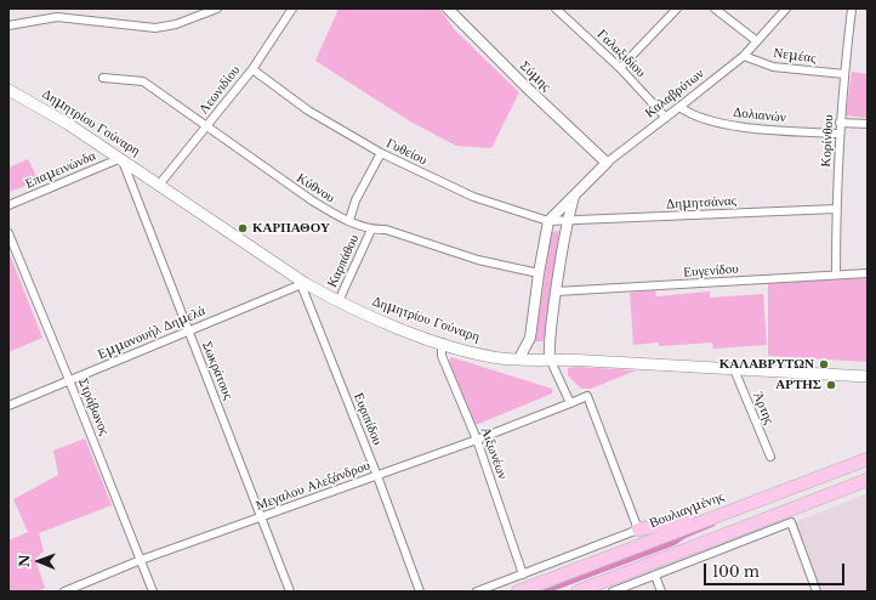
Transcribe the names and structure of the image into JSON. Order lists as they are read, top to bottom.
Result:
{
  "streets": {
    "main road": ["Δημητρίου Γούναρη", "Βουλιαγμένης"],
    "street": [
      "Γαλαξιδίου",
      "Νεμέας",
      "Σύμης",
      "Λεωνιδίου",
      "Καλαβρύτων",
      "Δολιανών",
      "Κορίνθου",
      "Γυθείου",
      "Επαμεινώνδα",
      "Κύθνου",
      "Δημητσάνας",
      "Καρπάθου",
      "Ευγενίδου",
      "Εμμανουήλ Δημελά",
      "Σωκράτους",
      "Στράβωνος",
      "Άρτης",
      "Ευριπίδου",
      "Αιξωνέων",
      "Μεγαλου Αλεξάνδρου"
    ]
  },
  "crossings": [
    ["Γαλαξιδίου", "Καλαβρύτων"],
    ["Νεμέας", "Καλαβρύτων"],
    ["Νεμέας", "Κορίνθου"],
    ["Σύμης", "Καλαβρύτων"],
    ["Λεωνιδίου", "Δημητρίου Γούναρη"],
    ["Λεωνιδίου", "Γυθείου"],
    ["Λεωνιδίου", "Κύθνου"],
    ["Καλαβρύτων", "Δολιανών"],
    ["Καλαβρύτων", "Δημητρίου Γούναρη"],
    ["Καλαβρύτων", "Γυθείου"],
    ["Καλαβρύτων", "Δημητσάνας"],
    ["Καλαβρύτων", "Ευγενίδου"],
    ["Δολιανών", "Κορίνθου"],
    ["Δημητρίου Γούναρη", "Επαμεινώνδα"],
    ["Δημητρίου Γούναρη", "Καρπάθου"],
    ["Δημητρίου Γούναρη", "Εμμανουήλ Δημελά"],
    ["Δημητρίου Γούναρη", "Σωκράτους"],
    ["Δημητρίου Γούναρη", "Άρτης"],
    ["Δημητρίου Γούναρη", "Ευριπίδου"],
    ["Δημητρίου Γούναρη", "Αιξωνέων"],
    ["Κορίνθου", "Δημητσάνας"],
    ["Κορίνθου", "Ευγενίδου"],
    ["Γυθείου", "Δημητσάνας"],
    ["Γυθείου", "Καρπάθου"],
    ["Επαμεινώνδα", "Σωκράτους"],
    ["Κύθνου", "Καρπάθου"],
    ["Εμμανουήλ Δημελά", "Σωκράτους"],
    ["Εμμανουήλ Δημελά", "Στράβωνος"],
    ["Εμμανουήλ Δημελά", "Ευριπίδου"],
    ["Σωκράτους", "Μεγαλου Αλεξάνδρου"],
    ["Στράβωνος", "Μεγαλου Αλεξάνδρου"],
    ["Ευριπίδου", "Μεγαλου Αλεξάνδρου"],
    ["Αιξωνέων", "Μεγαλου Αλεξάνδρου"]
  ],
  "places": ["ΚΑΡΠΑΘΟΥ", "ΚΑΛΑΒΡΥΤΩΝ", "ΑΡΤΗΣ"],
  "scale_bar": "100 m",
  "north": "left"
}
